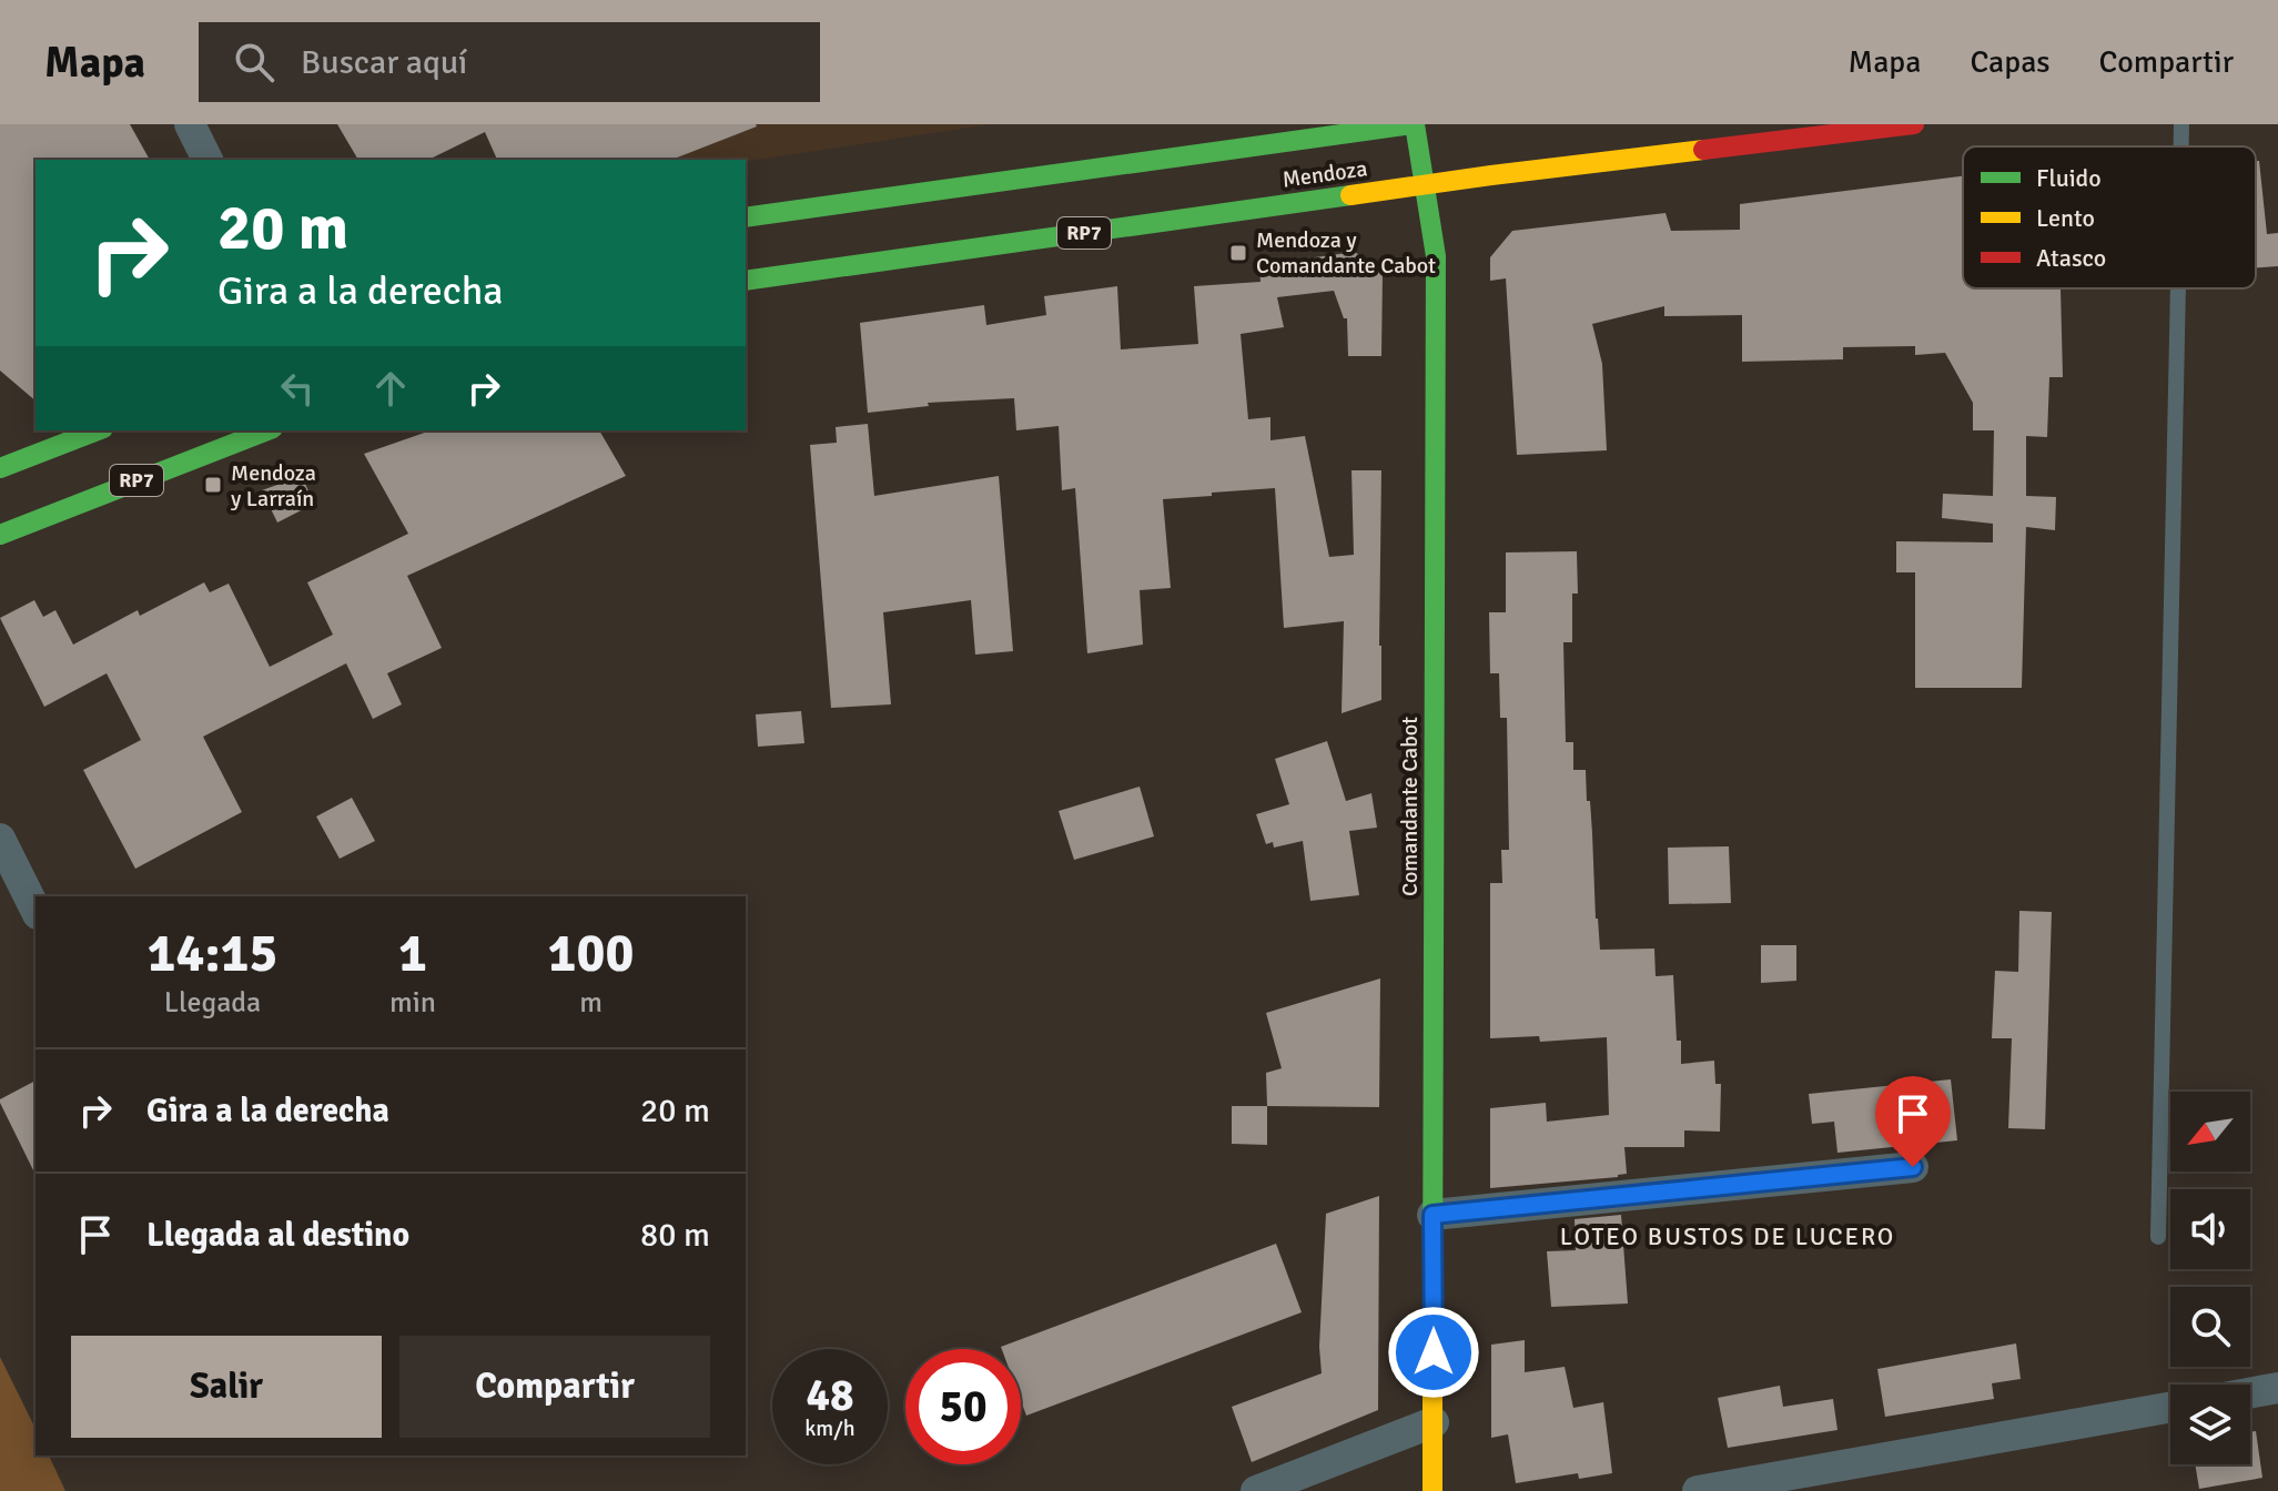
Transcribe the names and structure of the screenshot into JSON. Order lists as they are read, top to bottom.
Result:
{
  "streets": {
    "main road": ["Mendoza", "RP7", "Comandante Cabot"]
  },
  "crossings": [
    ["Mendoza", "Comandante Cabot"]
  ],
  "districts": ["LOTEO BUSTOS DE LUCERO"],
  "places": {
    "transit": ["Mendoza y Comandante Cabot", "Mendoza y Larraín"]
  },
  "legend": ["Fluido", "Lento", "Atasco"],
  "north": "bottom left",
  "page": {
    "header": "Mapa",
    "search": "Buscar aquí",
    "nav": ["Mapa", "Capas", "Compartir"],
    "turn": ["20 m", "Gira a la derecha"],
    "eta": [
      "14:15",
      "Llegada",
      "1",
      "min",
      "100",
      "m"
    ],
    "list": [
      {
        "name": "Gira a la derecha",
        "value": "20 m"
      },
      {
        "name": "Llegada al destino",
        "value": "80 m"
      }
    ],
    "buttons": ["Salir", "Compartir"],
    "speed": "48 km/h",
    "limit": "50"
  }
}
